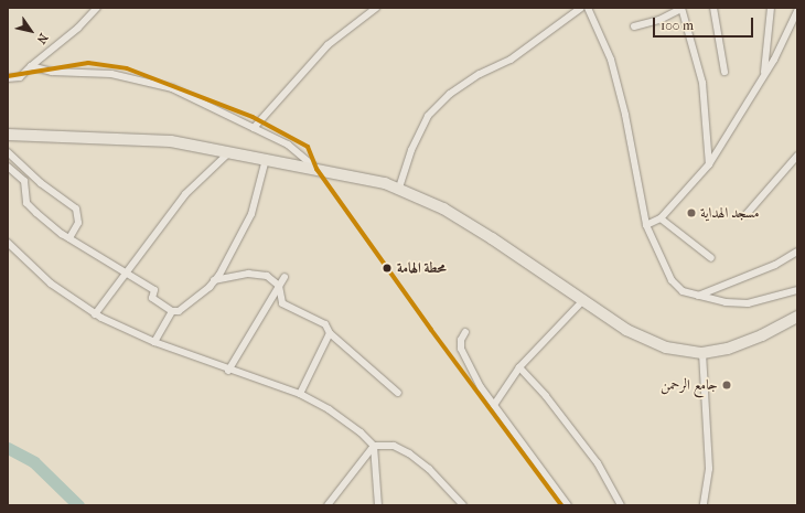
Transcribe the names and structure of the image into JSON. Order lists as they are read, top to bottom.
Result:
{
  "places": ["مسجد الهداية", "محطة الهامة", "جامع الرحمن"],
  "scale_bar": "100 m",
  "north": "bottom right"
}
